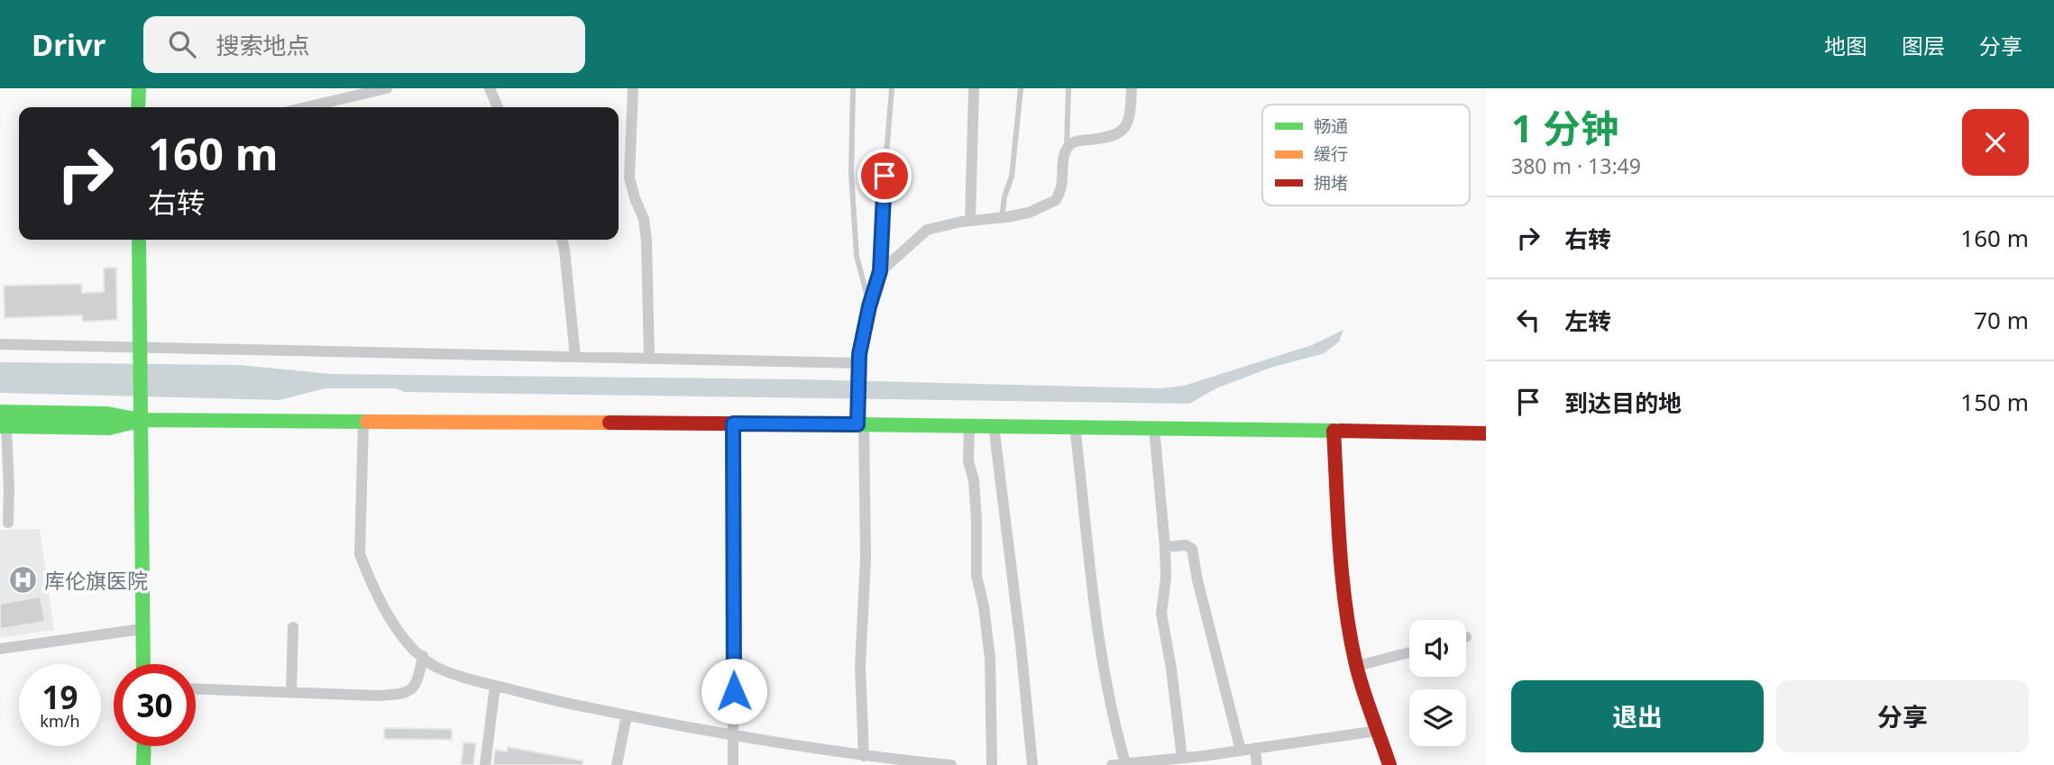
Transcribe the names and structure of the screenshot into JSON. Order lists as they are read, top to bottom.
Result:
{
  "places": {
    "hospital": ["库伦旗医院"]
  },
  "legend": ["畅通", "缓行", "拥堵"],
  "page": {
    "header": "Drivr",
    "search": "搜索地点",
    "nav": ["地图", "图层", "分享"],
    "heading": ["1 分钟", "380 m · 13:49"],
    "turn": ["160 m", "右转"],
    "list": [
      {
        "name": "右转",
        "value": "160 m"
      },
      {
        "name": "左转",
        "value": "70 m"
      },
      {
        "name": "到达目的地",
        "value": "150 m"
      }
    ],
    "speed": "19 km/h",
    "limit": "30",
    "buttons": ["退出", "分享"]
  }
}
